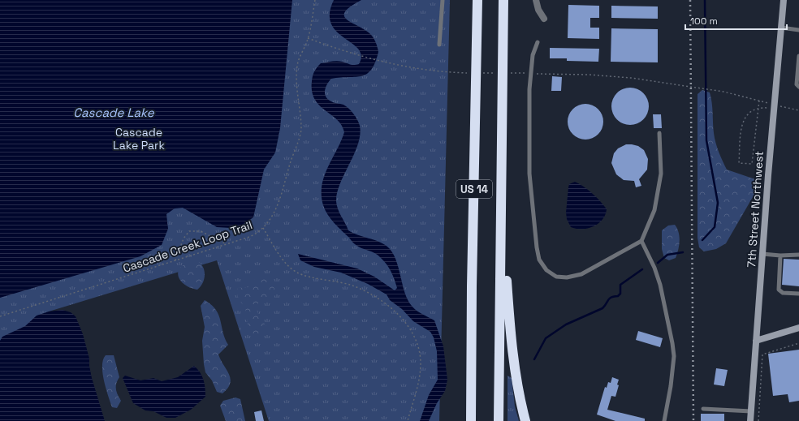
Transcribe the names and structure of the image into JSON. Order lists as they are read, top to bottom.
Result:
{
  "streets": {
    "highway": ["US 14"],
    "street": ["7th Street Northwest"],
    "path": ["Cascade Creek Loop Trail"]
  },
  "water": ["Cascade Lake"],
  "parks": ["Cascade Lake Park"],
  "scale_bar": "100 m"
}
